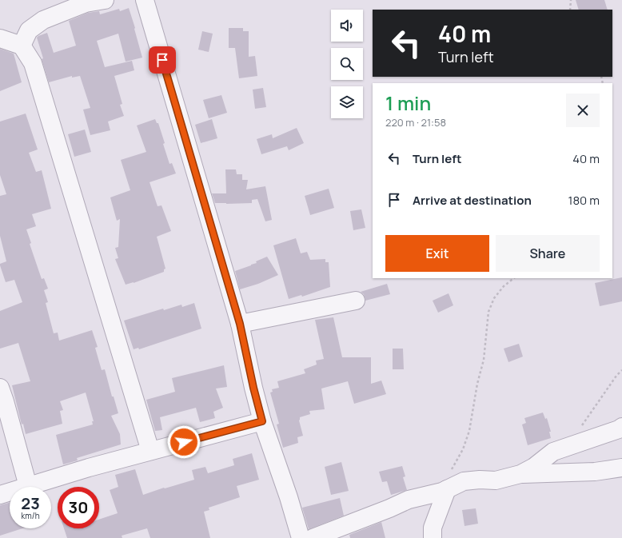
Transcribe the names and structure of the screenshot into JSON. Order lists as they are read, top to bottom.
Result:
{
  "page": {
    "turn": ["40 m", "Turn left"],
    "heading": ["1 min", "220 m · 21:58"],
    "list": [
      {
        "name": "Turn left",
        "value": "40 m"
      },
      {
        "name": "Arrive at destination",
        "value": "180 m"
      }
    ],
    "buttons": ["Exit", "Share"],
    "speed": "23 km/h",
    "limit": "30"
  }
}
